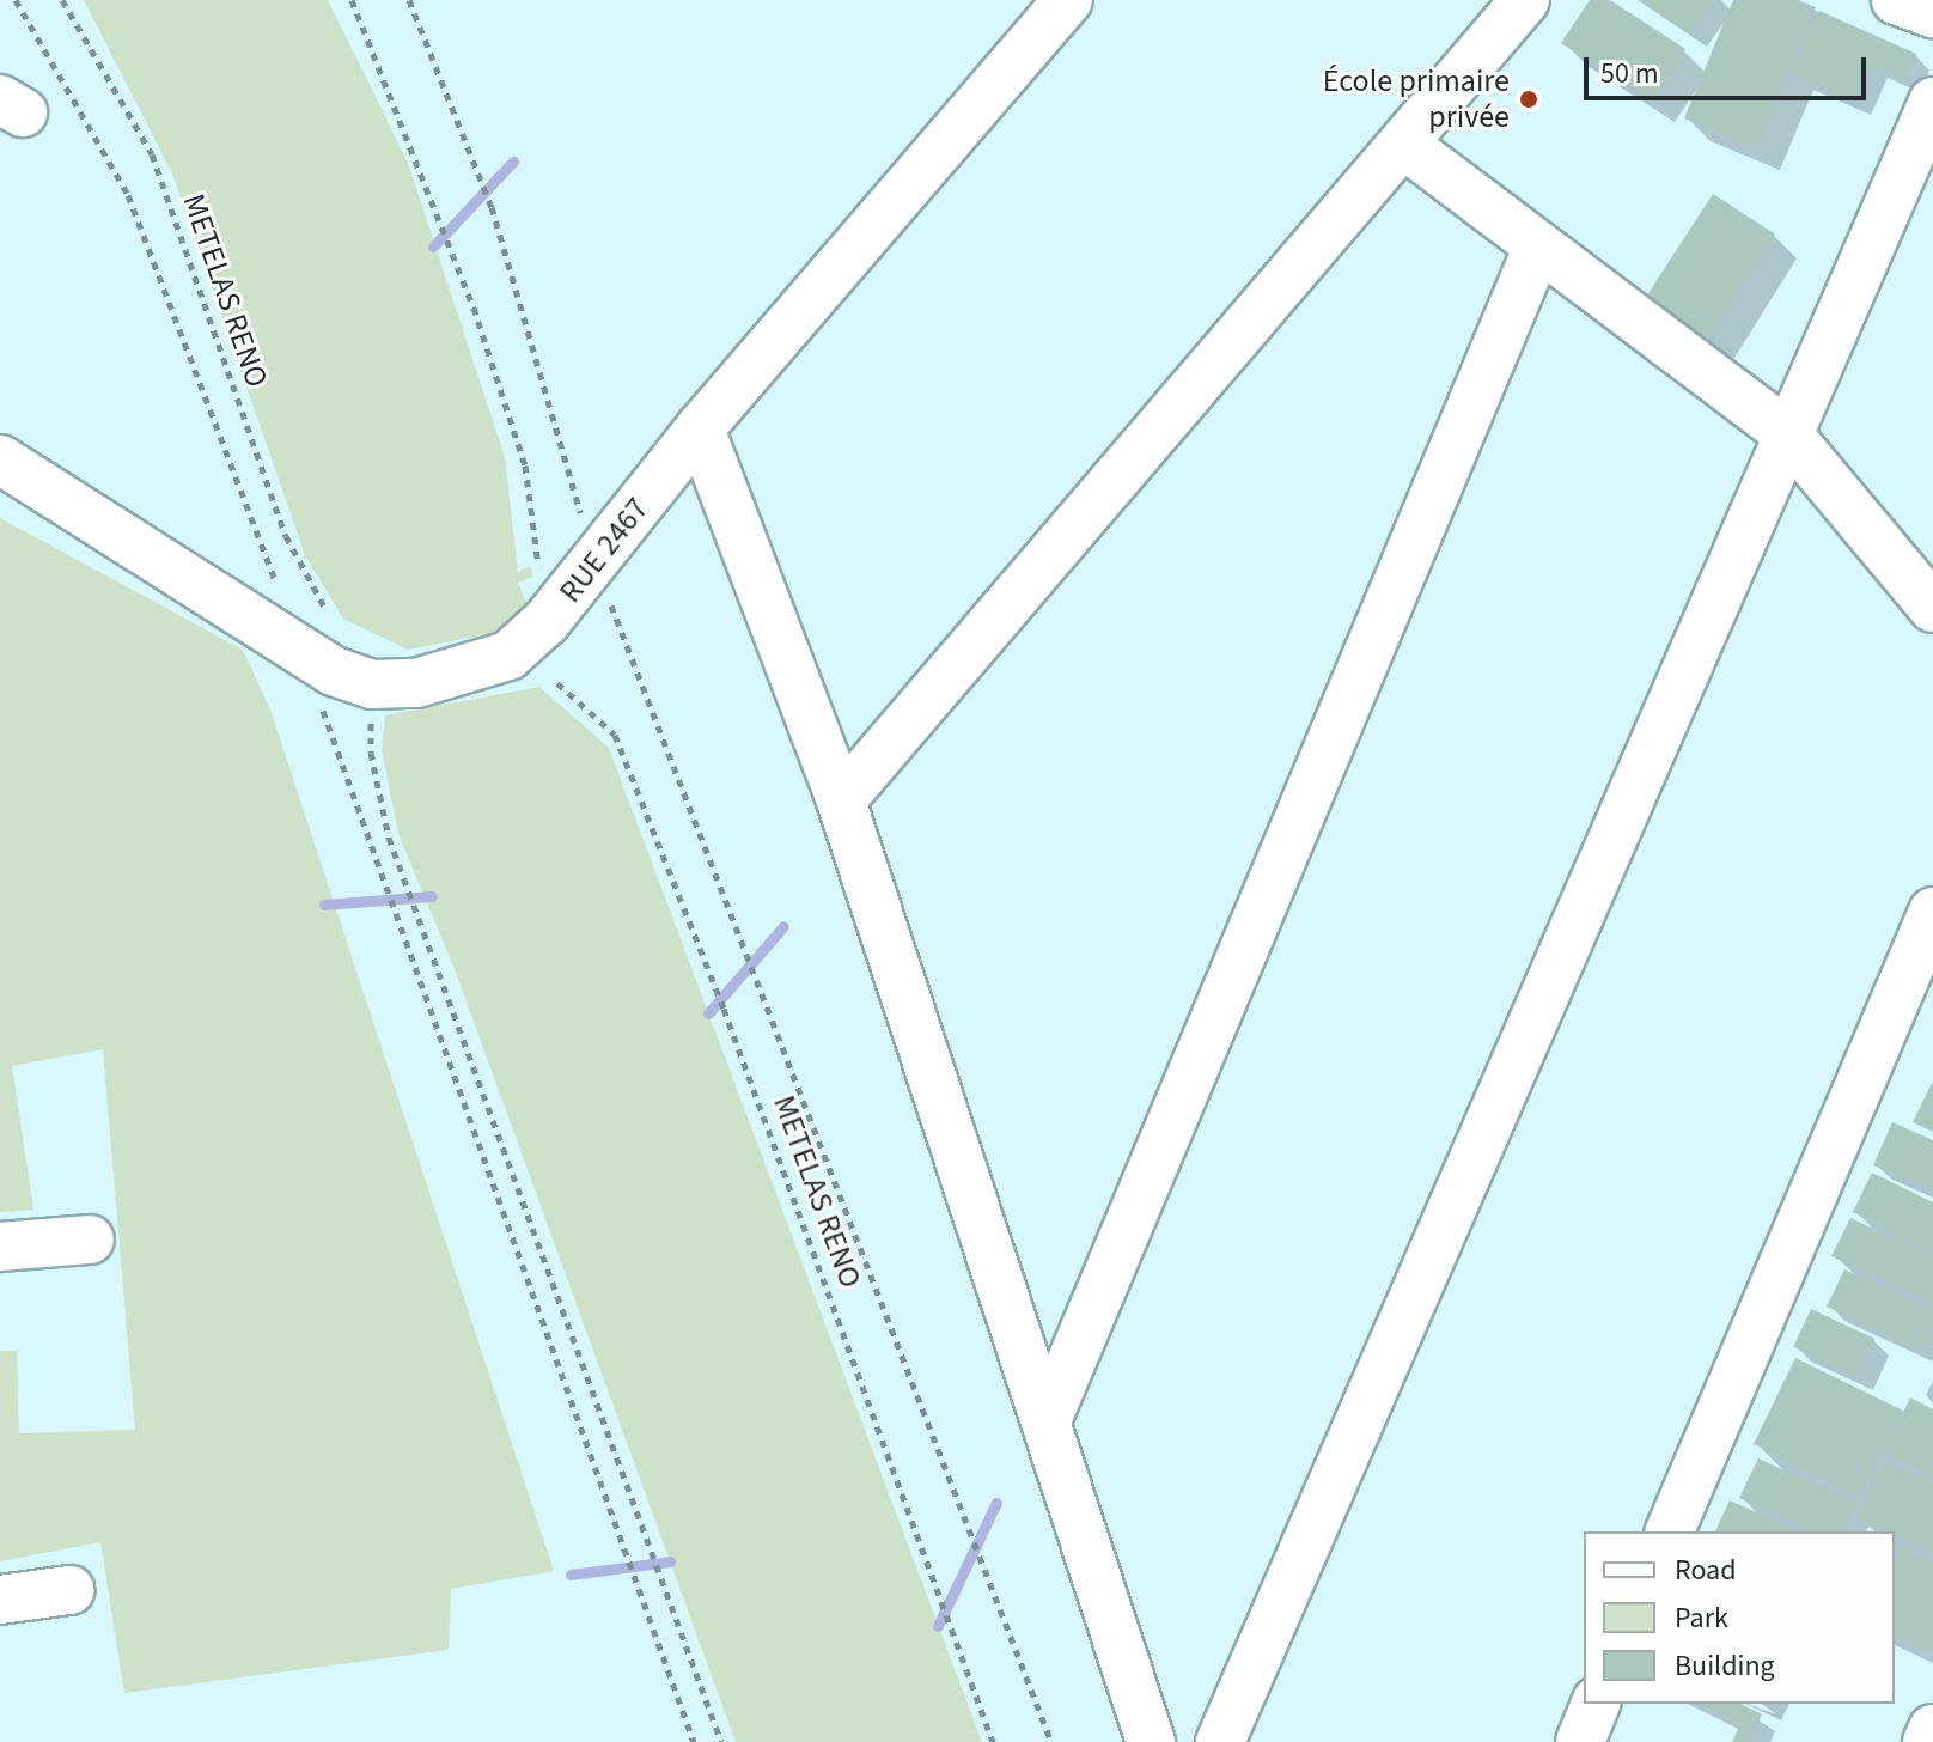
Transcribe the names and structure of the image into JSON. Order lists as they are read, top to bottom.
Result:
{
  "streets": {
    "street": ["RUE 2467"],
    "path": ["METELAS RENO"]
  },
  "places": ["École primaire privée"],
  "legend": ["Road", "Park", "Building"],
  "scale_bar": "50 m"
}
